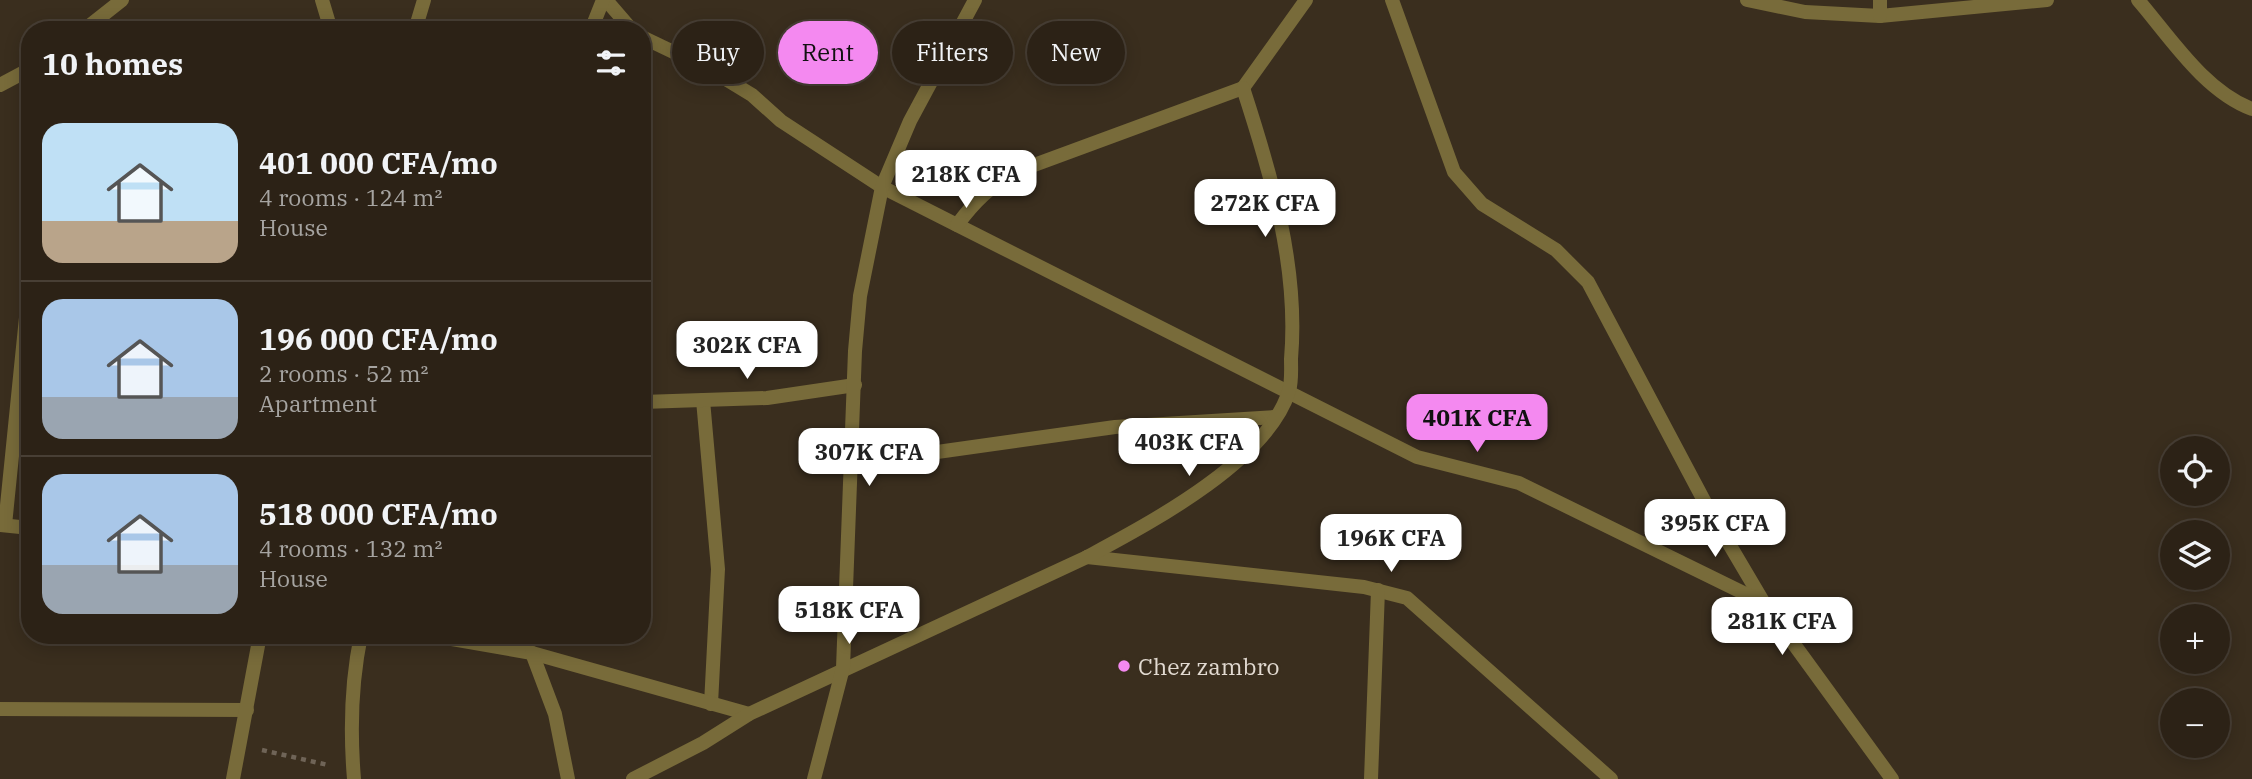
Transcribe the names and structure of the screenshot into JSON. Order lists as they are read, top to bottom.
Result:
{
  "places": ["Chez zambro"],
  "page": {
    "chip": [
      "Buy",
      "Rent",
      "Filters",
      "New"
    ],
    "heading": "10 homes",
    "list": [
      {
        "name": "401 000 CFA/mo",
        "note": "4 rooms · 124 m² · House"
      },
      {
        "name": "196 000 CFA/mo",
        "note": "2 rooms · 52 m² · Apartment"
      },
      {
        "name": "518 000 CFA/mo",
        "note": "4 rooms · 132 m² · House"
      }
    ],
    "price": [
      "218K CFA",
      "272K CFA",
      "302K CFA",
      "401K CFA",
      "403K CFA",
      "307K CFA",
      "395K CFA",
      "196K CFA",
      "518K CFA",
      "281K CFA"
    ],
    "map_buttons": ["+", "−"]
  }
}
